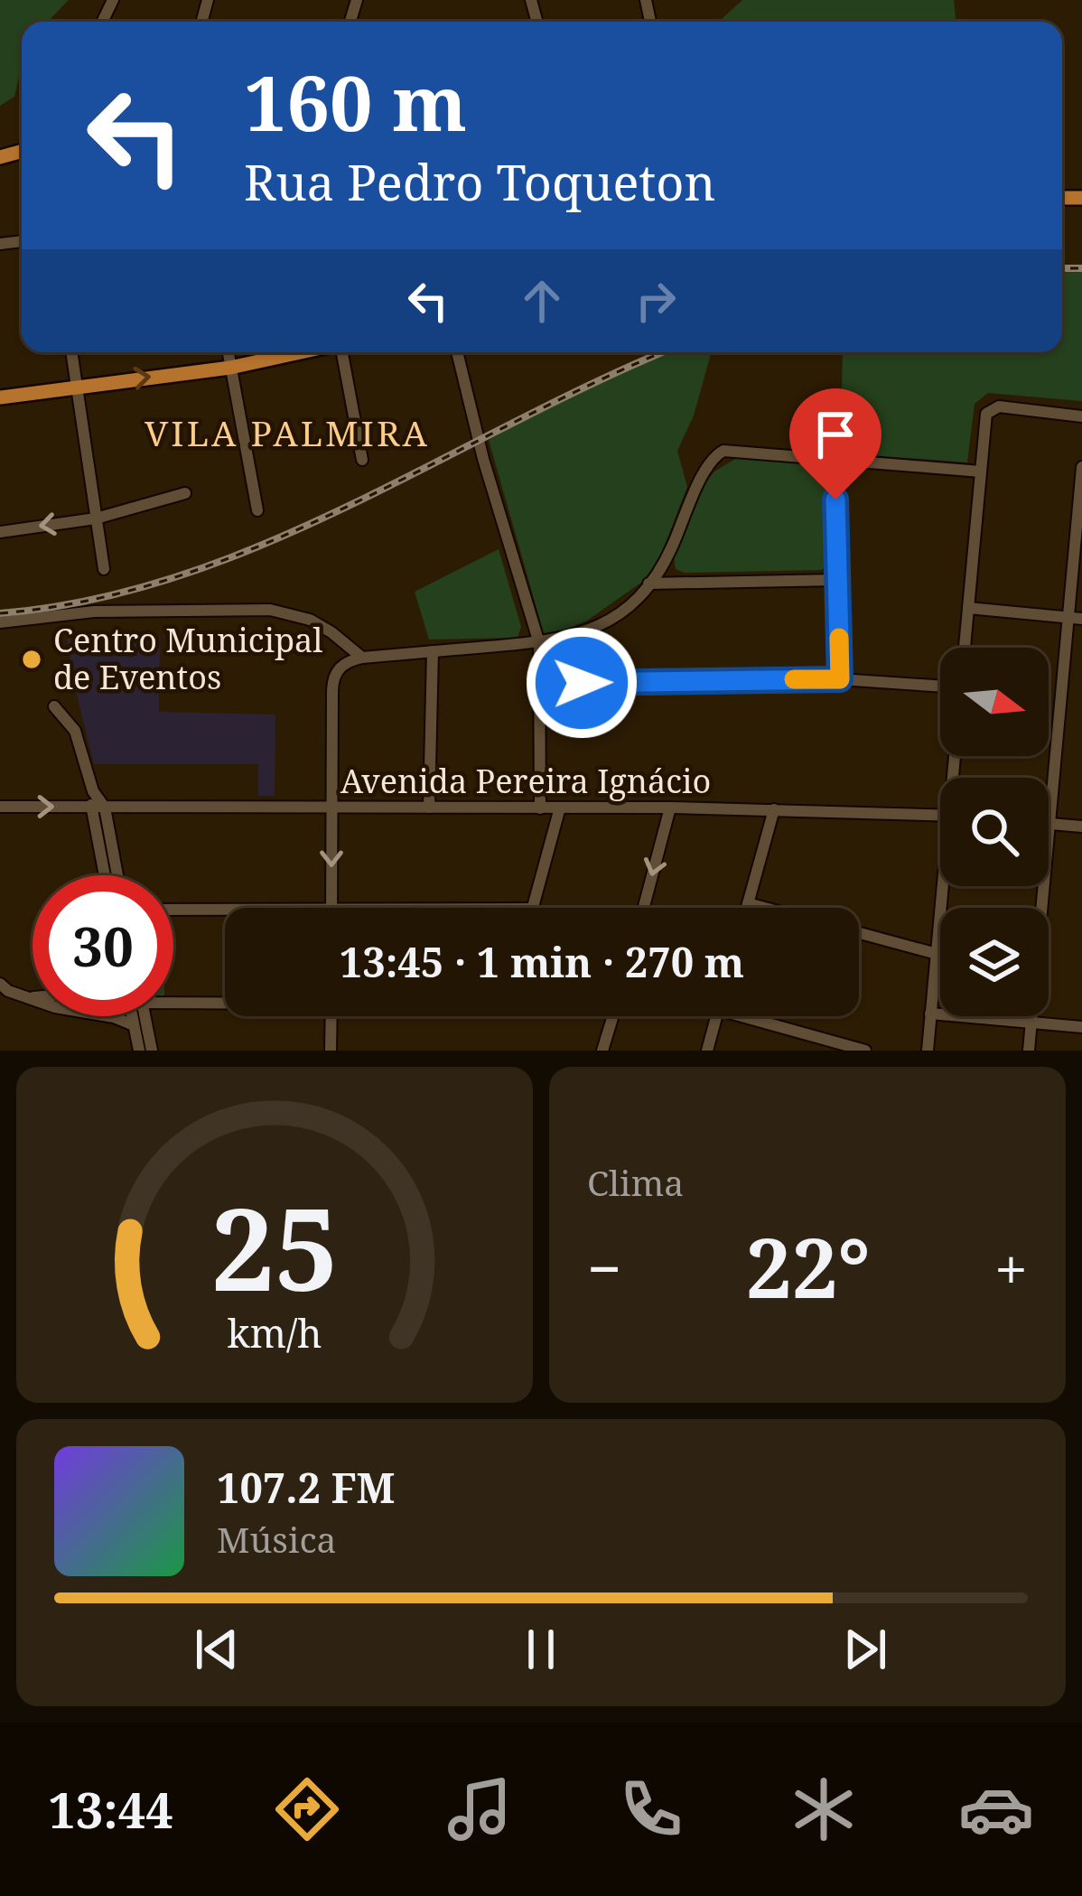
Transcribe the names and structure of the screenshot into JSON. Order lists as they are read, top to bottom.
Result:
{
  "streets": {
    "street": ["Avenida Pereira Ignácio"]
  },
  "districts": ["VILA PALMIRA"],
  "places": ["Centro Municipal de Eventos"],
  "north": "right",
  "page": {
    "turn": ["160 m", "Rua Pedro Toqueton"],
    "limit": "30",
    "trip": "13:45 · 1 min · 270 m",
    "tile": "Clima",
    "heat": ["−", "22°", "+"],
    "song": ["107.2 FM", "Música"],
    "tabs": "13:44",
    "gauge": ["25", "km/h"]
  }
}
